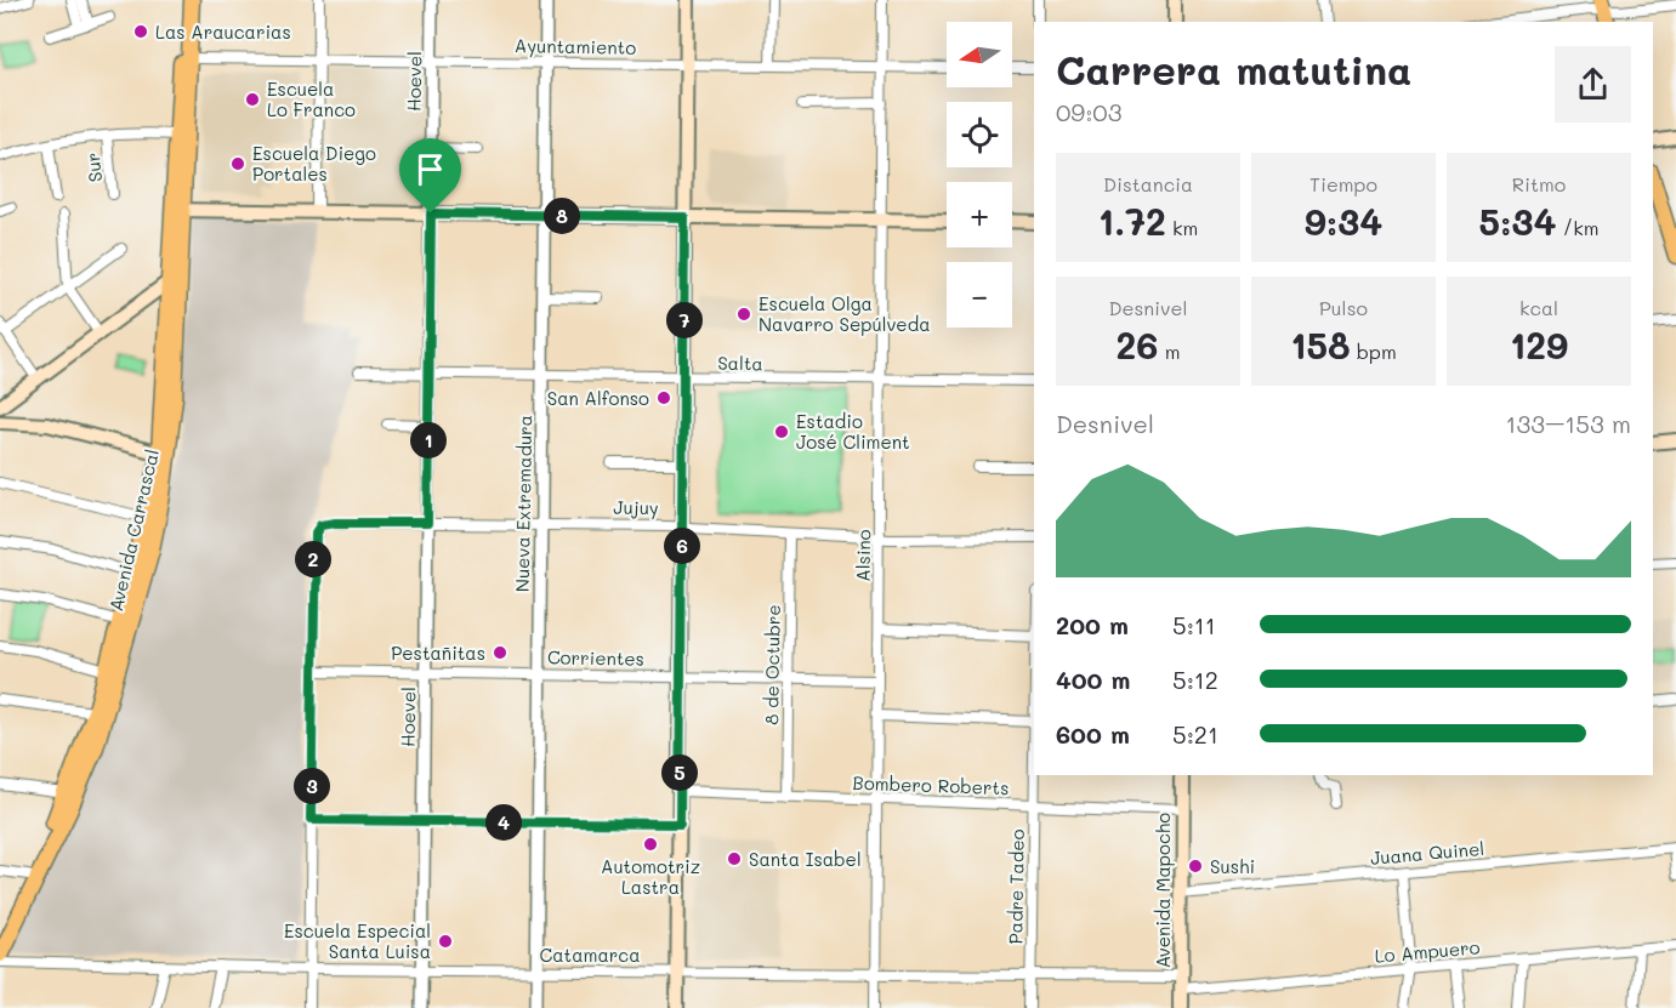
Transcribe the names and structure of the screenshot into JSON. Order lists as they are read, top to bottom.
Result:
{
  "streets": {
    "main road": ["Avenida Carrascal", "Avenida Mapocho"],
    "street": [
      "Ayuntamiento",
      "Hoevel",
      "Sur",
      "Salta",
      "Nueva Extremadura",
      "Jujuy",
      "Alsino",
      "Corrientes",
      "8 de Octubre",
      "Bombero Roberts",
      "Juana Quinel",
      "Padre Tadeo",
      "Lo Ampuero",
      "Catamarca"
    ]
  },
  "crossings": [
    ["Ayuntamiento", "Hoevel"],
    ["Ayuntamiento", "Nueva Extremadura"],
    ["Ayuntamiento", "Avenida Carrascal"],
    ["Ayuntamiento", "Alsino"],
    ["Hoevel", "Salta"],
    ["Hoevel", "Jujuy"],
    ["Hoevel", "Corrientes"],
    ["Hoevel", "Catamarca"],
    ["Salta", "Nueva Extremadura"],
    ["Salta", "Alsino"],
    ["Nueva Extremadura", "Jujuy"],
    ["Nueva Extremadura", "Corrientes"],
    ["Nueva Extremadura", "Catamarca"],
    ["Jujuy", "Alsino"],
    ["Jujuy", "Corrientes"],
    ["Jujuy", "8 de Octubre"],
    ["Alsino", "Corrientes"],
    ["Alsino", "Bombero Roberts"],
    ["Alsino", "Catamarca"],
    ["Corrientes", "8 de Octubre"],
    ["8 de Octubre", "Bombero Roberts"],
    ["Bombero Roberts", "Padre Tadeo"],
    ["Bombero Roberts", "Avenida Mapocho"],
    ["Juana Quinel", "Avenida Mapocho"],
    ["Padre Tadeo", "Catamarca"],
    ["Avenida Mapocho", "Lo Ampuero"],
    ["Avenida Mapocho", "Catamarca"],
    ["Lo Ampuero", "Catamarca"]
  ],
  "places": [
    "Las Araucarias",
    "Escuela Lo Franco",
    "Escuela Diego Portales",
    "Escuela Olga Navarro Sepúlveda",
    "San Alfonso",
    "Estadio José Climent",
    "Pestañitas",
    "Automotriz Lastra",
    "Santa Isabel",
    "Sushi",
    "Escuela Especial Santa Luisa"
  ],
  "north": "left",
  "page": {
    "map_buttons": ["+", "−"],
    "heading": ["Carrera matutina", "09:03"],
    "stats": [
      ["Distancia", "1.72 km"],
      ["Tiempo", "9:34"],
      ["Ritmo", "5:34 /km"],
      ["Desnivel", "26 m"],
      ["Pulso", "158 bpm"],
      ["kcal", "129"]
    ],
    "pins": [
      "8",
      "7",
      "1",
      "6",
      "2",
      "5",
      "3",
      "4"
    ],
    "chart": ["Desnivel", "133–153 m"],
    "list": [
      {
        "name": "200 m",
        "note": "5:11"
      },
      {
        "name": "400 m",
        "note": "5:12"
      },
      {
        "name": "600 m",
        "note": "5:21"
      }
    ]
  }
}
